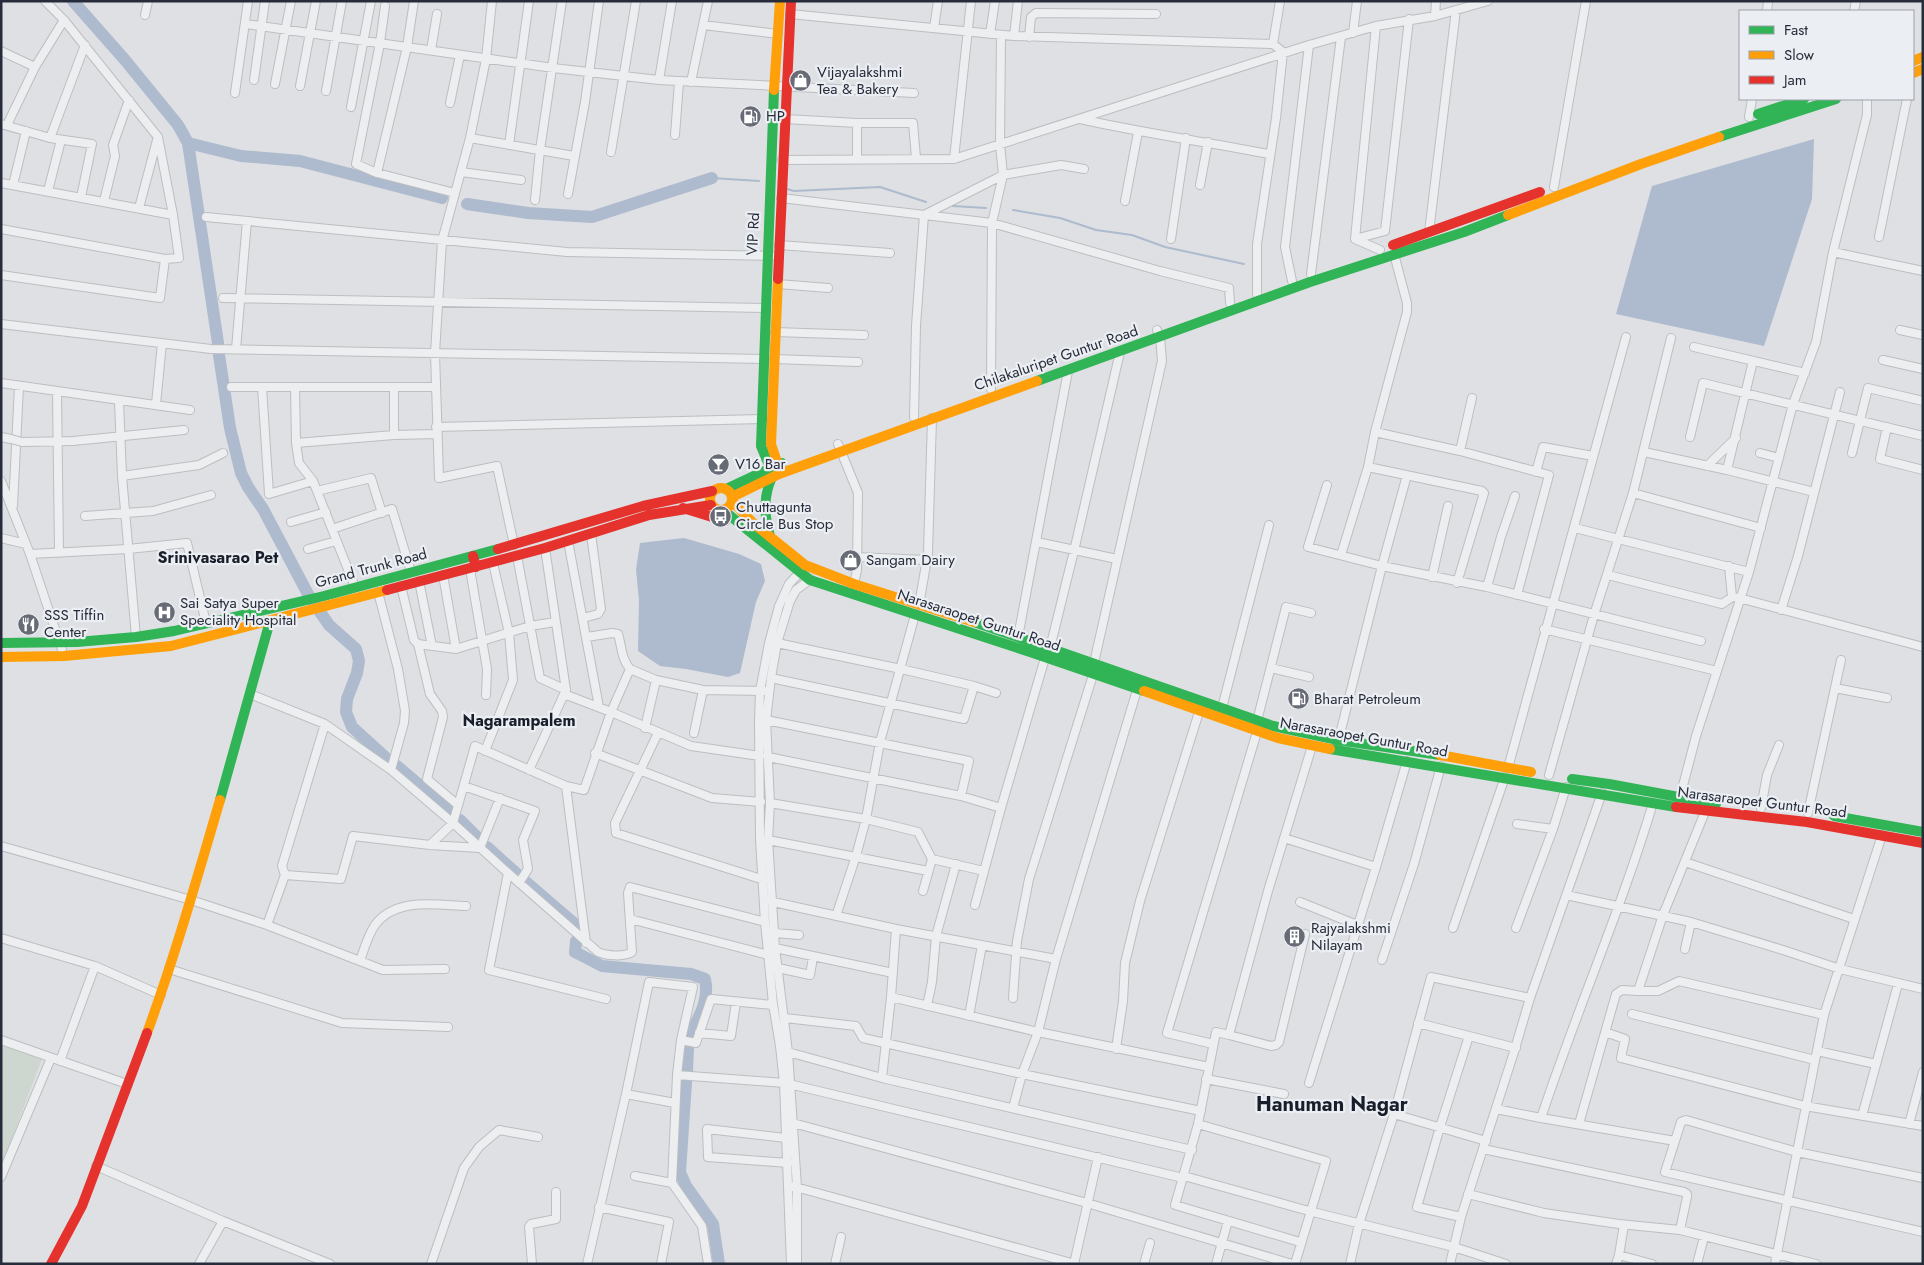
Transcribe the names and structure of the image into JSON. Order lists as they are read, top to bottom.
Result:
{
  "streets": {
    "main road": [
      "VIP Rd",
      "Chilakaluripet Guntur Road",
      "Grand Trunk Road",
      "Narasaraopet Guntur Road"
    ]
  },
  "crossings": [
    ["VIP Rd", "Chilakaluripet Guntur Road"],
    ["Chilakaluripet Guntur Road", "Grand Trunk Road"],
    ["Chilakaluripet Guntur Road", "Narasaraopet Guntur Road"],
    ["Grand Trunk Road", "Narasaraopet Guntur Road"]
  ],
  "districts": ["Srinivasarao Pet", "Nagarampalem", "Hanuman Nagar"],
  "places": {
    "shop": ["Vijayalakshmi Tea & Bakery", "Sangam Dairy"],
    "fuel station": ["HP", "Bharat Petroleum"],
    "bar": ["V16 Bar"],
    "bus stop": ["Chuttagunta Circle Bus Stop"],
    "hospital": ["Sai Satya Super Speciality Hospital"],
    "restaurant": ["SSS Tiffin Center"],
    "building": ["Rajyalakshmi Nilayam"]
  },
  "legend": ["Fast", "Slow", "Jam"]
}
